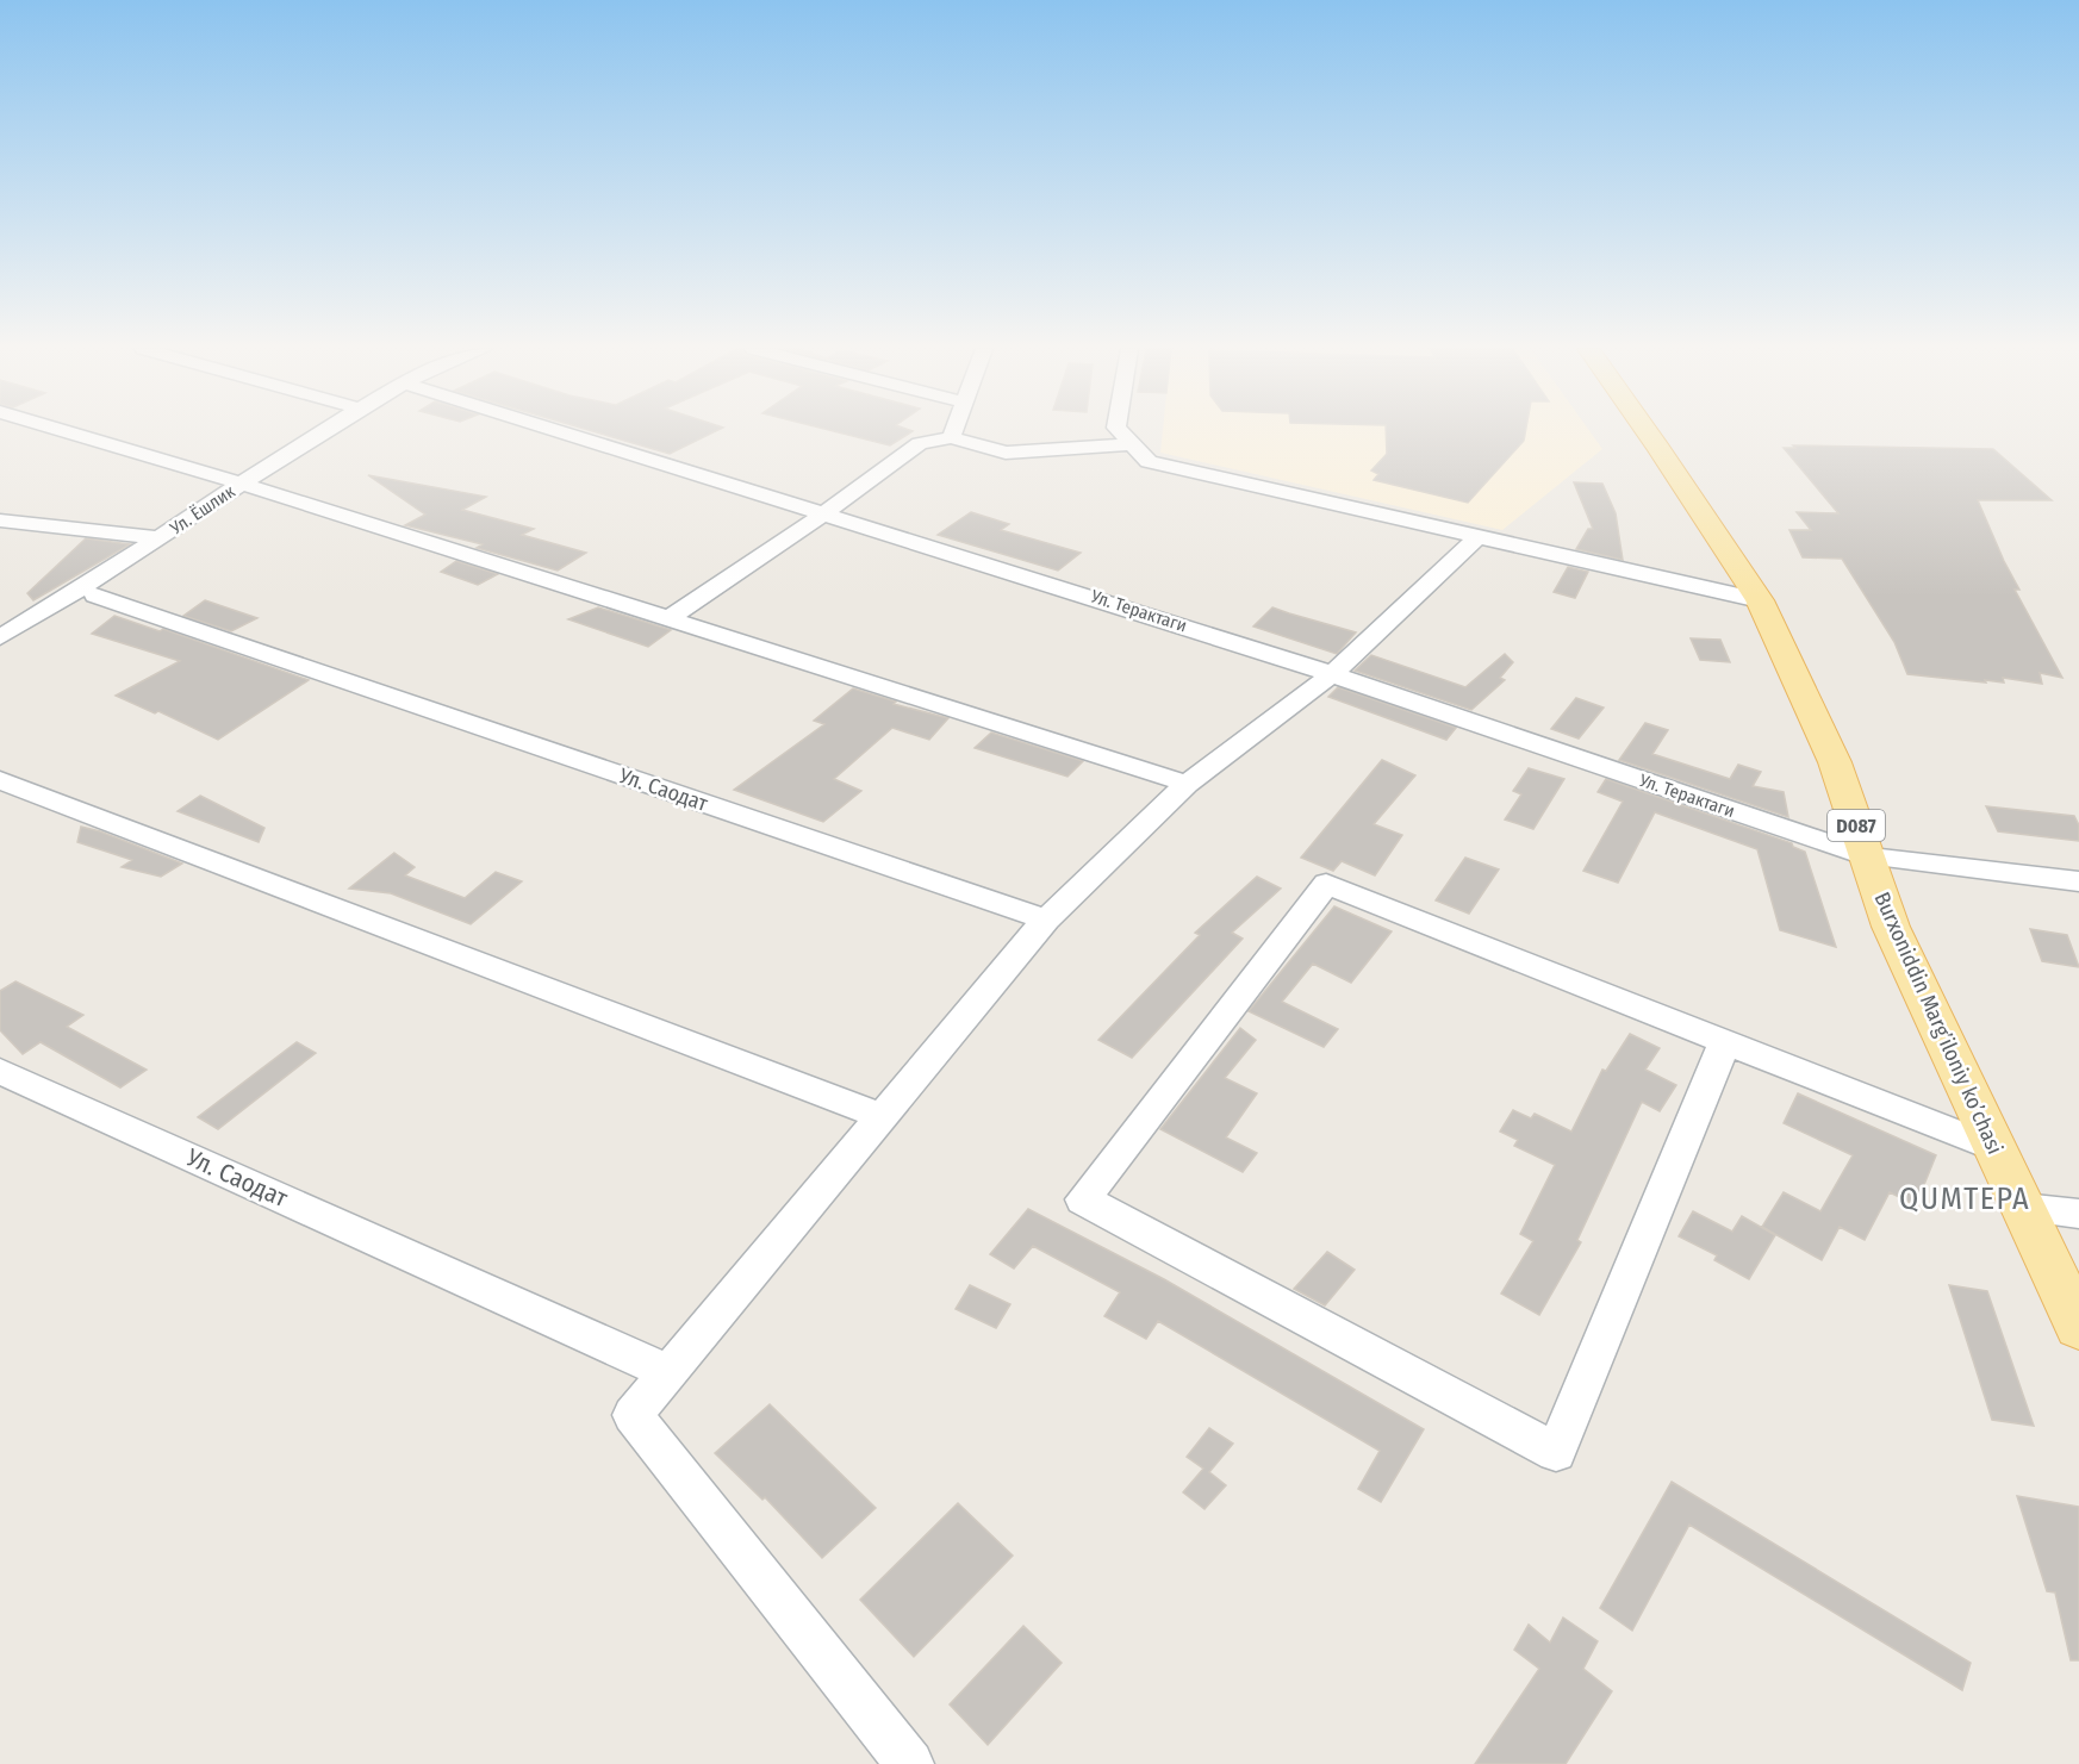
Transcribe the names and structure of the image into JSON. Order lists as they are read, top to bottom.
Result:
{
  "streets": {
    "main road": ["D087", "Burxoniddin Marg’iloniy ko’chasi"],
    "street": ["Ул. Ёшлик", "Ул. Терактаги", "Ул. Саодат"]
  },
  "crossings": [
    ["Ул. Терактаги", "Burxoniddin Marg’iloniy ko’chasi"]
  ],
  "districts": ["QUMTEPA"]
}
